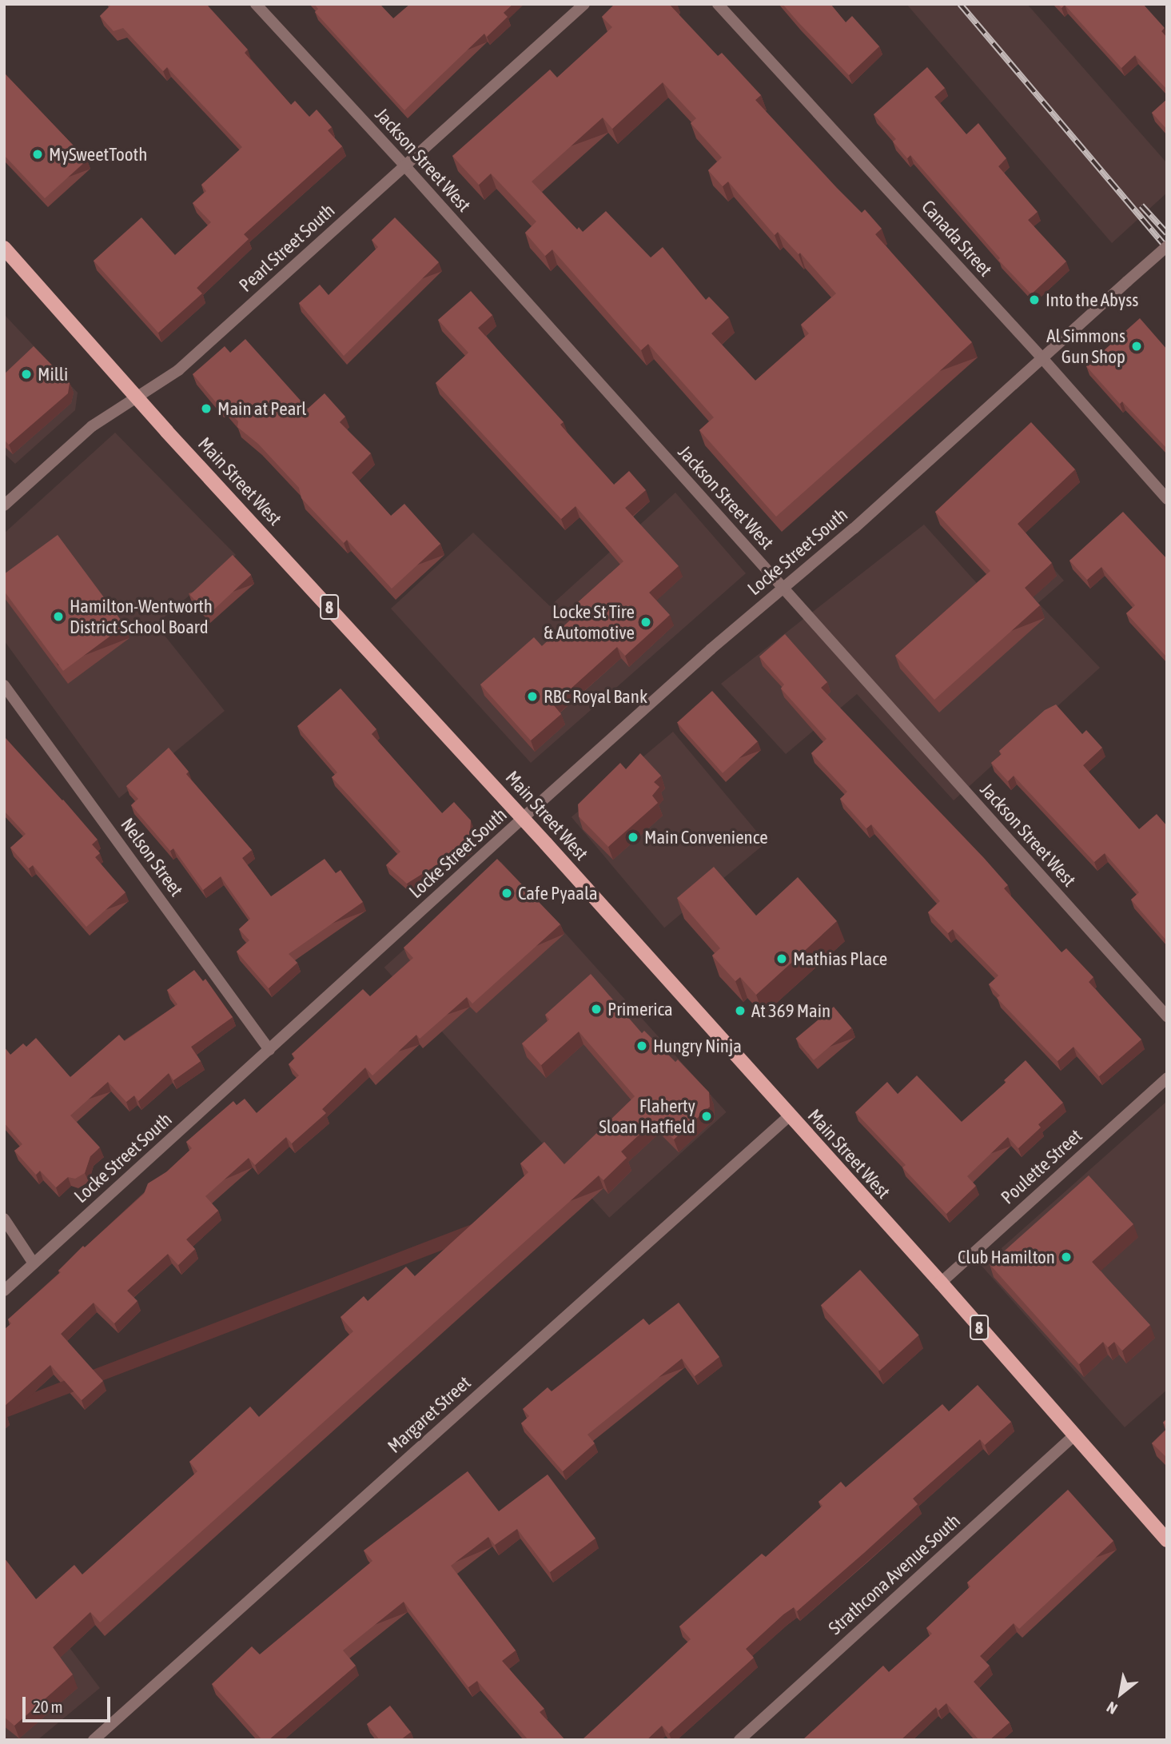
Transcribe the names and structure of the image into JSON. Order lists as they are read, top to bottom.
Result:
{
  "streets": {
    "main road": ["Main Street West", "8"],
    "street": [
      "Jackson Street West",
      "Canada Street",
      "Pearl Street South",
      "Locke Street South",
      "Nelson Street",
      "Poulette Street",
      "Margaret Street",
      "Strathcona Avenue South"
    ]
  },
  "crossings": [
    ["Jackson Street West", "Pearl Street South"],
    ["Jackson Street West", "Locke Street South"],
    ["Canada Street", "Locke Street South"],
    ["Pearl Street South", "Main Street West"],
    ["Main Street West", "Locke Street South"],
    ["Main Street West", "Poulette Street"],
    ["Main Street West", "Margaret Street"],
    ["Main Street West", "Strathcona Avenue South"],
    ["Locke Street South", "Nelson Street"]
  ],
  "places": [
    "MySweetTooth",
    "Into the Abyss",
    "Al Simmons Gun Shop",
    "Milli",
    "Main at Pearl",
    "Hamilton-Wentworth District School Board",
    "Locke St Tire & Automotive",
    "RBC Royal Bank",
    "Main Convenience",
    "Cafe Pyaala",
    "Mathias Place",
    "Primerica",
    "At 369 Main",
    "Hungry Ninja",
    "Flaherty Sloan Hatfield",
    "Club Hamilton"
  ],
  "scale_bar": "20 m",
  "north": "bottom left"
}
